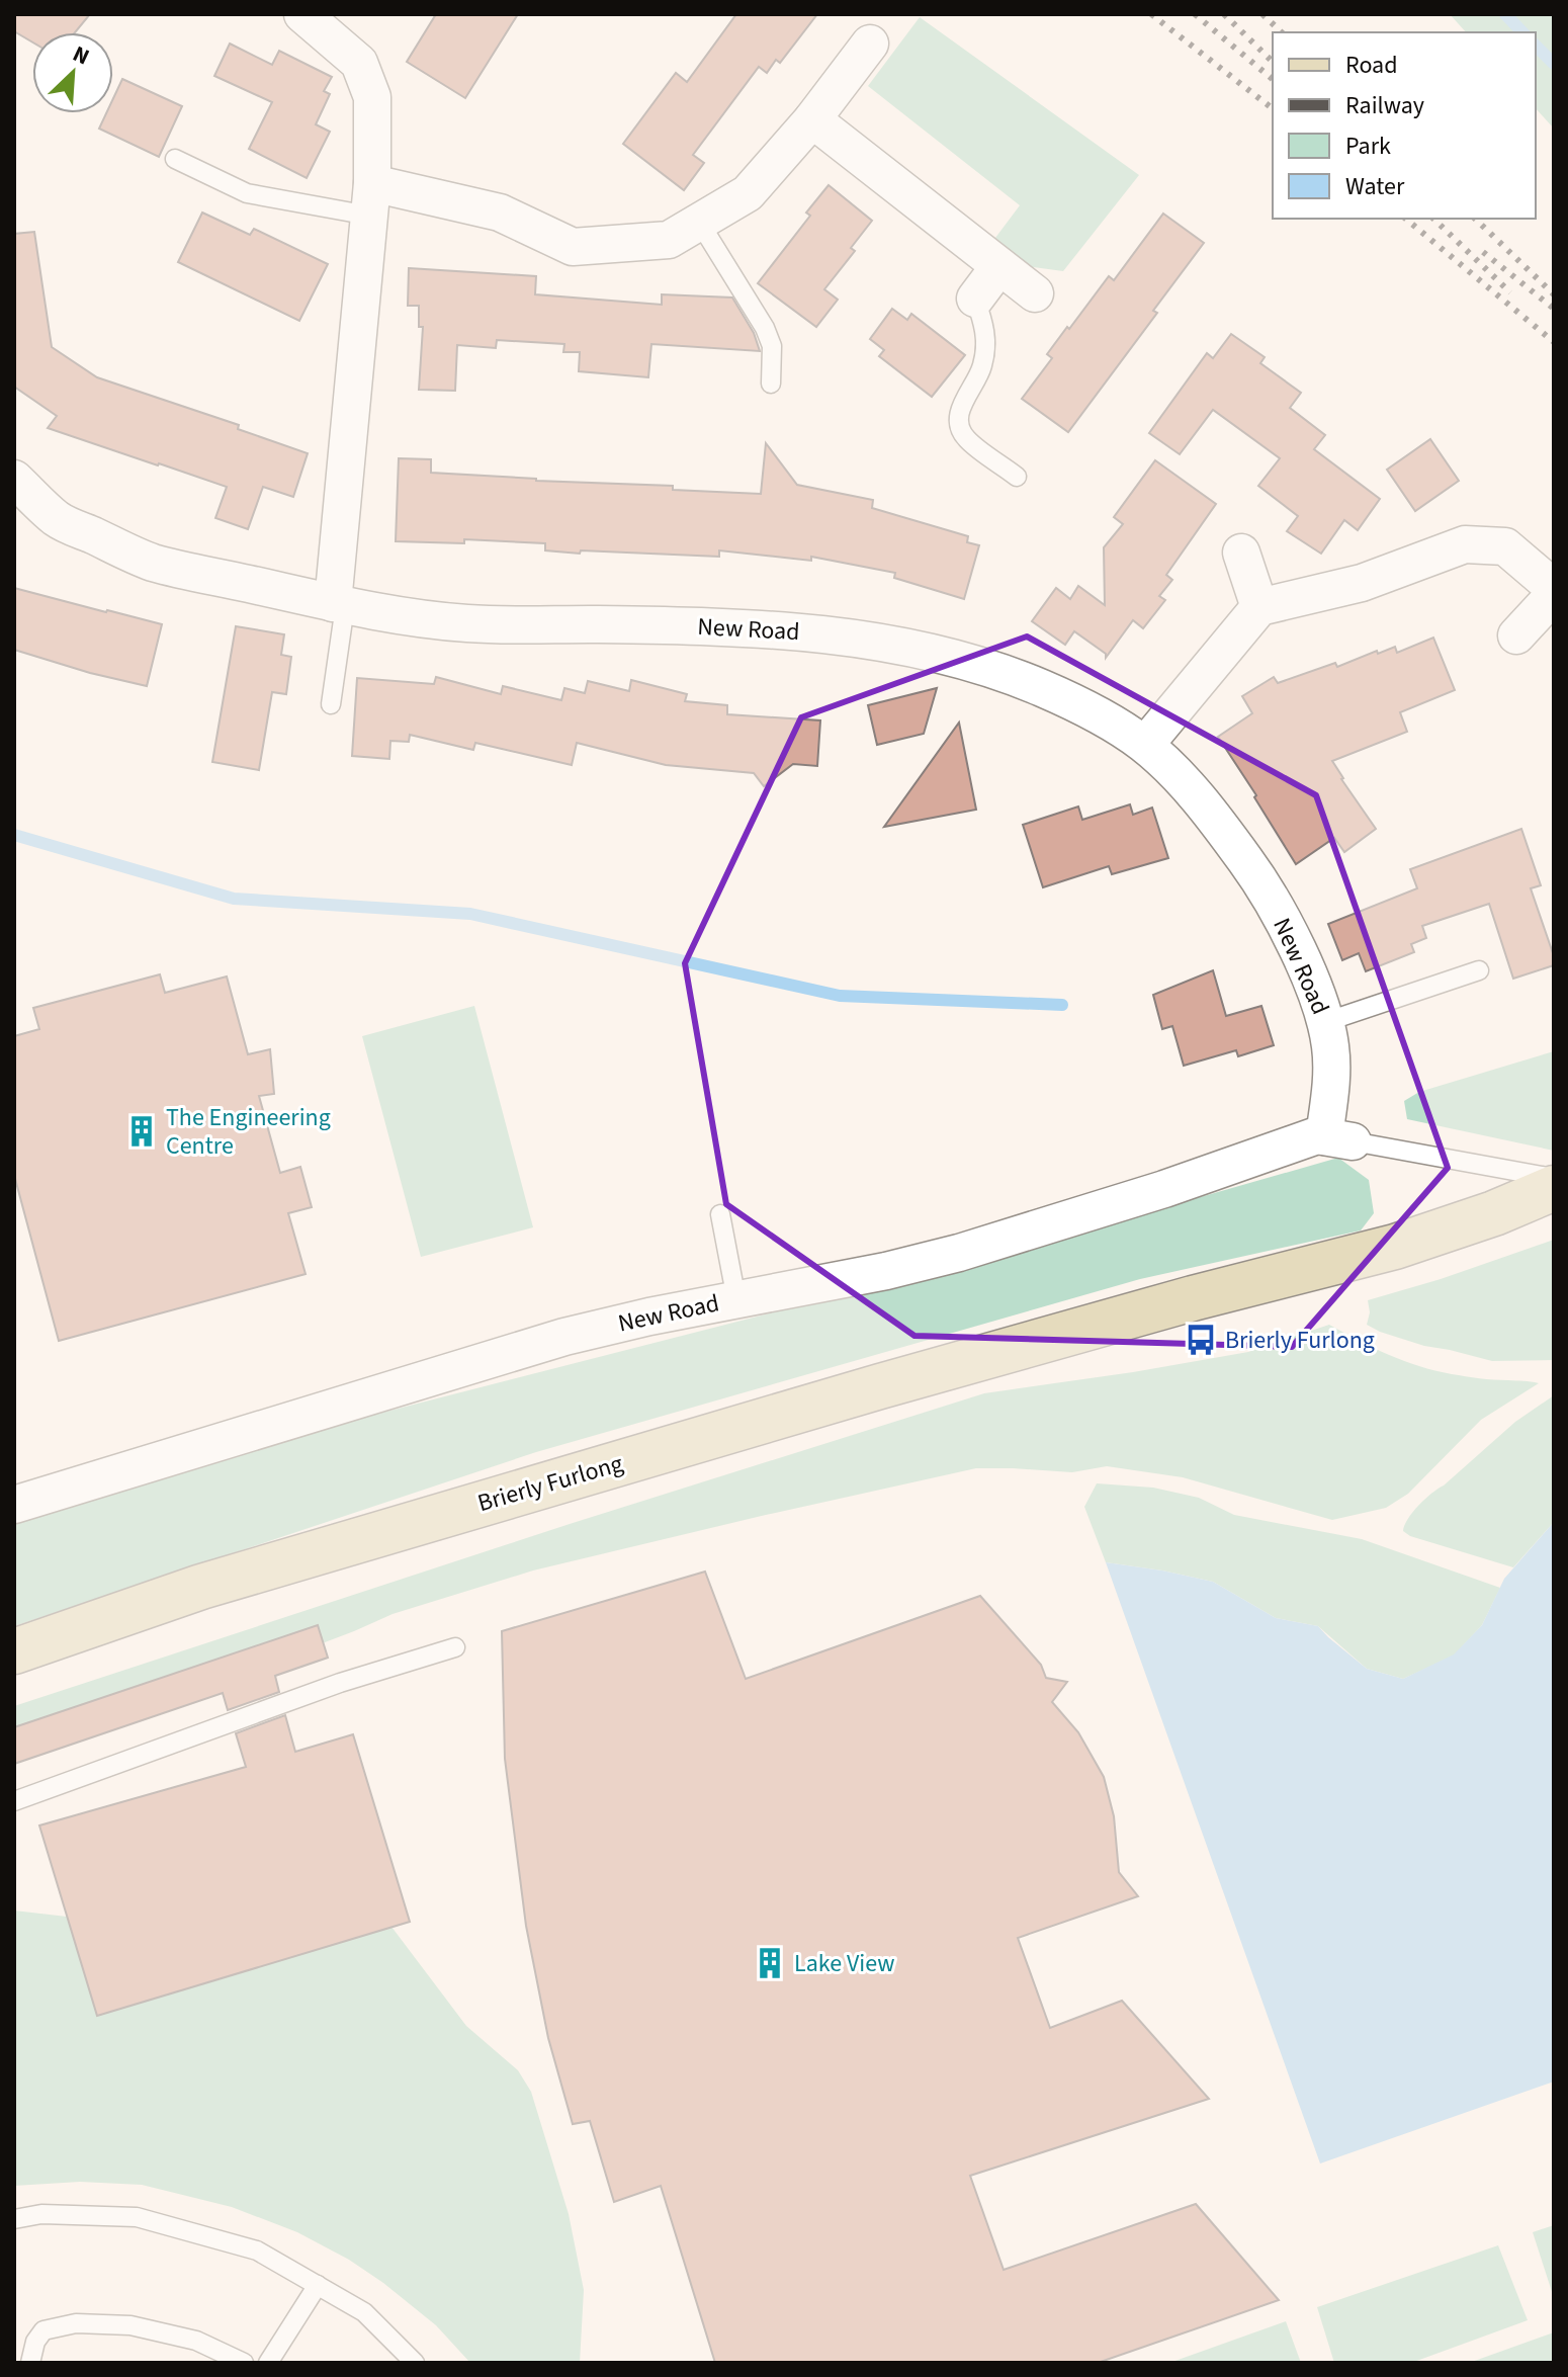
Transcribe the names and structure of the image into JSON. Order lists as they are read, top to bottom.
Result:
{
  "streets": {
    "street": ["New Road", "Brierly Furlong"]
  },
  "places": {
    "building": ["The Engineering Centre", "Lake View"],
    "bus stop": ["Brierly Furlong"]
  },
  "legend": [
    "Road",
    "Railway",
    "Park",
    "Water"
  ],
  "north": "top right"
}
